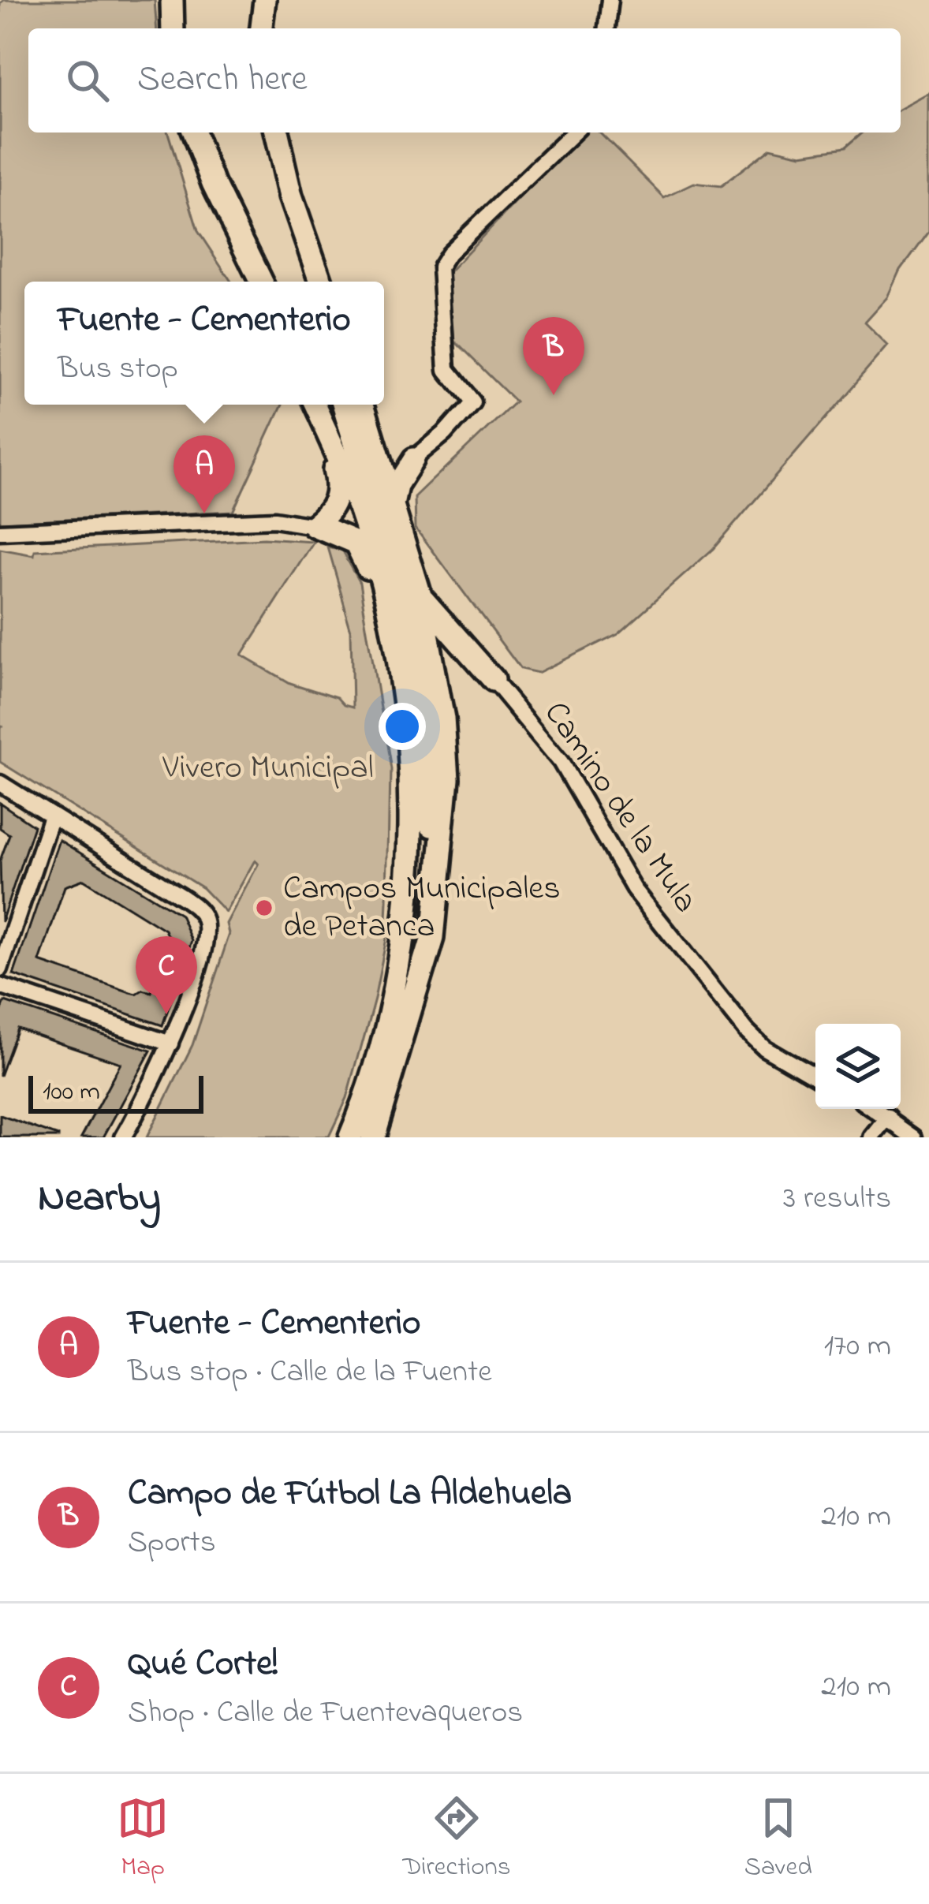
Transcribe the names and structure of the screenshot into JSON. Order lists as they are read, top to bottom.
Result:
{
  "streets": {
    "street": ["Camino de la Mula"]
  },
  "parks": ["Vivero Municipal"],
  "places": ["Campos Municipales de Petanca"],
  "scale_bar": "100 m",
  "page": {
    "search": "Search here",
    "popup": ["Fuente - Cementerio", "Bus stop"],
    "pins": ["B", "A", "C"],
    "scale": "100 m",
    "heading": ["Nearby", "3 results"],
    "list": [
      {
        "mark": "A",
        "name": "Fuente - Cementerio",
        "note": "Bus stop · Calle de la Fuente",
        "value": "170 m"
      },
      {
        "mark": "B",
        "name": "Campo de Fútbol La Aldehuela",
        "note": "Sports",
        "value": "210 m"
      },
      {
        "mark": "C",
        "name": "Qué Corte!",
        "note": "Shop · Calle de Fuentevaqueros",
        "value": "210 m"
      }
    ],
    "nav": ["Map", "Directions", "Saved"]
  }
}
